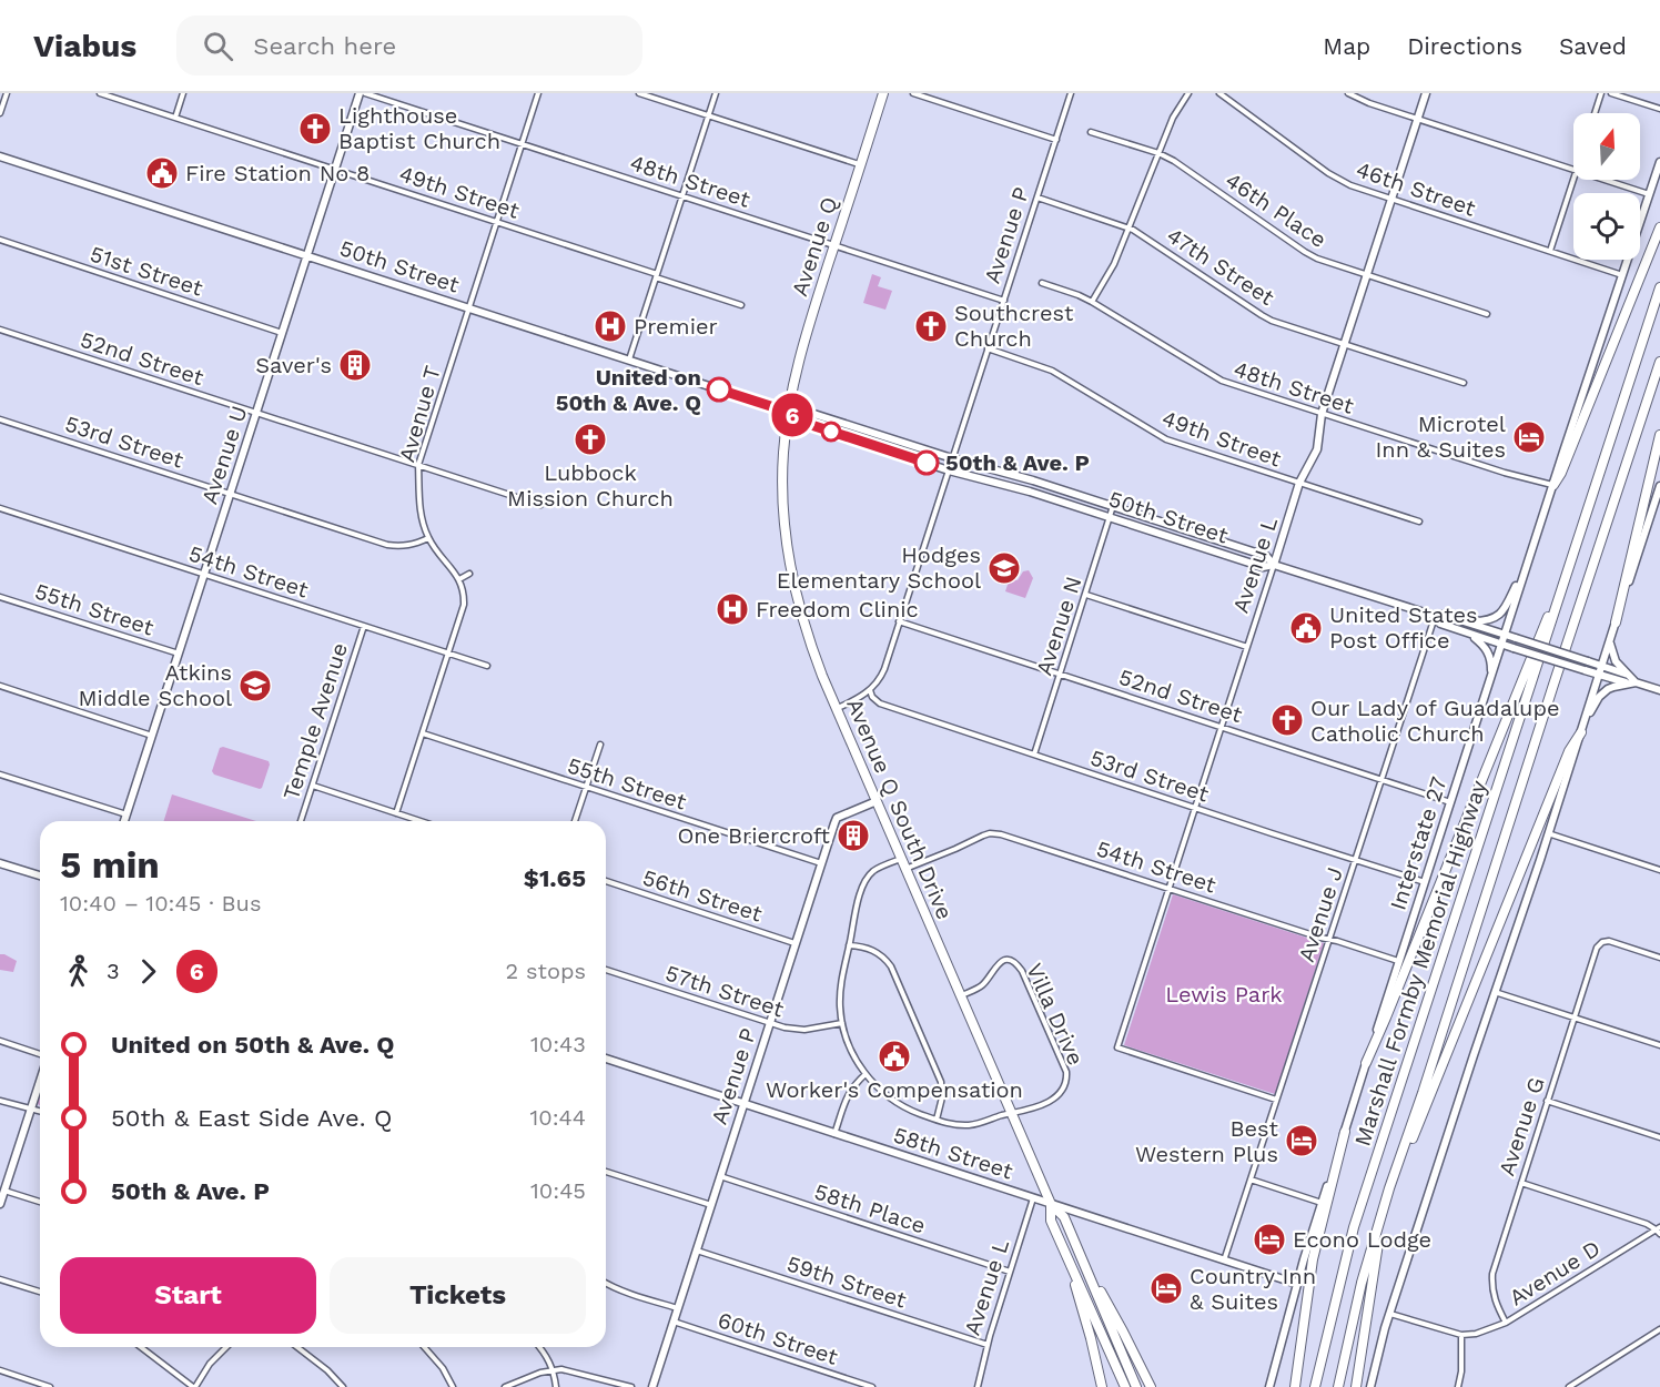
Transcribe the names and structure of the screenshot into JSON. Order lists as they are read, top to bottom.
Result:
{
  "streets": {
    "highway": ["Avenue Q", "Avenue Q South Drive", "Marshall Formby Memorial Highway"],
    "main road": [
      "Avenue P",
      "50th Street",
      "Avenue U",
      "Avenue L",
      "Interstate 27",
      "58th Street"
    ],
    "street": [
      "48th Street",
      "46th Street",
      "49th Street",
      "46th Place",
      "47th Street",
      "51st Street",
      "52nd Street",
      "Avenue T",
      "53rd Street",
      "54th Street",
      "55th Street",
      "Avenue N",
      "Temple Avenue",
      "56th Street",
      "Avenue J",
      "57th Street",
      "Villa Drive",
      "Avenue G",
      "58th Place",
      "Avenue D",
      "59th Street",
      "60th Street"
    ]
  },
  "crossings": [
    ["48th Street", "Avenue P"],
    ["48th Street", "Avenue Q"],
    ["48th Street", "Avenue T"],
    ["48th Street", "Avenue L"],
    ["48th Street", "Interstate 27"],
    ["46th Street", "Avenue L"],
    ["46th Street", "Interstate 27"],
    ["49th Street", "Avenue P"],
    ["49th Street", "Avenue T"],
    ["49th Street", "Avenue U"],
    ["49th Street", "Avenue L"],
    ["46th Place", "Avenue L"],
    ["Avenue P", "50th Street"],
    ["Avenue P", "47th Street"],
    ["Avenue P", "52nd Street"],
    ["Avenue P", "53rd Street"],
    ["Avenue P", "55th Street"],
    ["Avenue P", "Avenue Q South Drive"],
    ["Avenue P", "56th Street"],
    ["Avenue P", "57th Street"],
    ["Avenue P", "58th Street"],
    ["Avenue P", "58th Place"],
    ["Avenue P", "59th Street"],
    ["Avenue P", "60th Street"],
    ["Avenue Q", "50th Street"],
    ["Avenue Q", "Avenue Q South Drive"],
    ["50th Street", "Avenue T"],
    ["50th Street", "Avenue U"],
    ["50th Street", "Avenue L"],
    ["50th Street", "Avenue N"],
    ["50th Street", "Avenue Q South Drive"],
    ["50th Street", "Interstate 27"],
    ["50th Street", "Avenue J"],
    ["47th Street", "Avenue L"],
    ["51st Street", "Avenue U"],
    ["52nd Street", "Avenue T"],
    ["52nd Street", "Avenue U"],
    ["52nd Street", "Avenue L"],
    ["52nd Street", "Avenue N"],
    ["52nd Street", "Interstate 27"],
    ["52nd Street", "Avenue J"],
    ["Avenue T", "53rd Street"],
    ["53rd Street", "Avenue U"],
    ["53rd Street", "Avenue L"],
    ["53rd Street", "Avenue N"],
    ["53rd Street", "Interstate 27"],
    ["53rd Street", "Avenue J"],
    ["Avenue U", "54th Street"],
    ["Avenue U", "55th Street"],
    ["Avenue L", "54th Street"],
    ["Avenue L", "Avenue J"],
    ["Avenue L", "58th Street"],
    ["Avenue L", "58th Place"],
    ["Avenue L", "59th Street"],
    ["54th Street", "Temple Avenue"],
    ["54th Street", "Avenue Q South Drive"],
    ["54th Street", "Interstate 27"],
    ["54th Street", "Avenue J"],
    ["Avenue Q South Drive", "Villa Drive"],
    ["Avenue Q South Drive", "58th Street"],
    ["Interstate 27", "58th Street"],
    ["Avenue J", "58th Street"],
    ["Avenue G", "Avenue D"]
  ],
  "parks": ["Lewis Park"],
  "places": {
    "church": [
      "Lighthouse Baptist Church",
      "Southcrest Church",
      "Lubbock Mission Church",
      "Our Lady of Guadalupe Catholic Church"
    ],
    "public building": ["Fire Station No 8", "United States Post Office", "Worker's Compensation"],
    "hospital": ["Premier", "Freedom Clinic"],
    "building": ["Saver's", "One Briercroft"],
    "other": ["United on 50th & Ave. Q", "50th & Ave. P"],
    "hotel": [
      "Microtel Inn & Suites",
      "Best Western Plus",
      "Econo Lodge",
      "Country Inn & Suites"
    ],
    "school or university": ["Hodges Elementary School", "Atkins Middle School"]
  },
  "lines": ["bus line 6"],
  "north": "top",
  "page": {
    "header": "Viabus",
    "search": "Search here",
    "nav": ["Map", "Directions", "Saved"],
    "on_map": "6",
    "heading": ["5 min", "10:40 – 10:45 · Bus", "$1.65"],
    "legs": ["3", "6", "2 stops"],
    "list": [
      {
        "name": "United on 50th & Ave. Q",
        "value": "10:43"
      },
      {
        "name": "50th & East Side Ave. Q",
        "value": "10:44"
      },
      {
        "name": "50th & Ave. P",
        "value": "10:45"
      }
    ],
    "buttons": ["Start", "Tickets"]
  }
}
